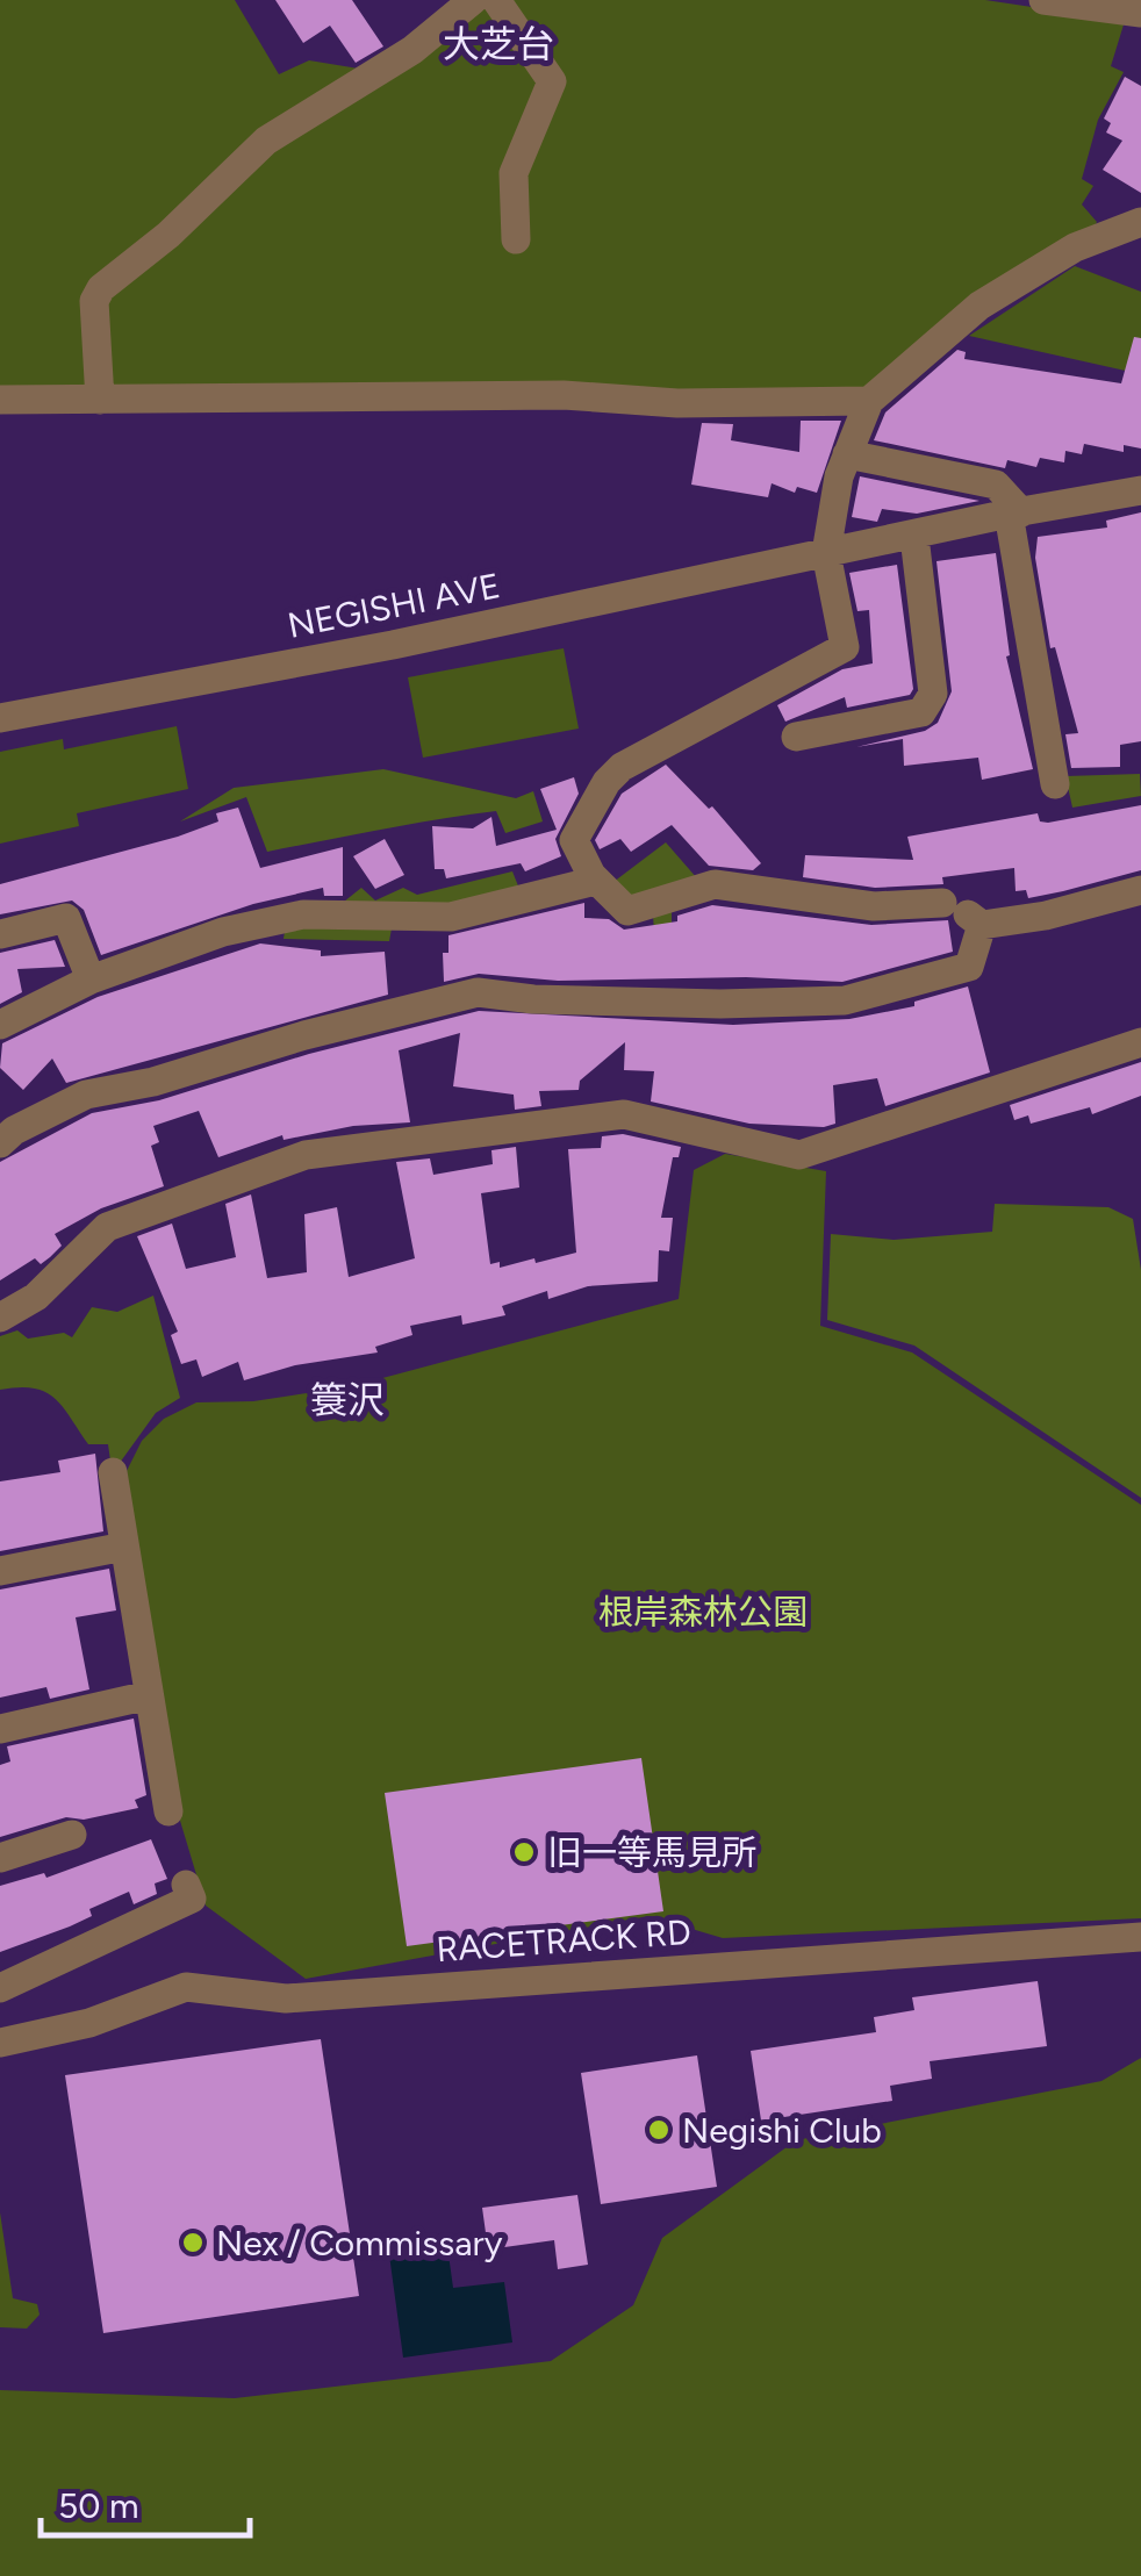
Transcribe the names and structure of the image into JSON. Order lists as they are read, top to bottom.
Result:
{
  "streets": {
    "street": ["NEGISHI AVE", "RACETRACK RD"]
  },
  "districts": ["大芝台", "簑沢"],
  "parks": ["根岸森林公園"],
  "places": ["旧一等馬見所", "Negishi Club", "Nex / Commissary"],
  "scale_bar": "50 m"
}
